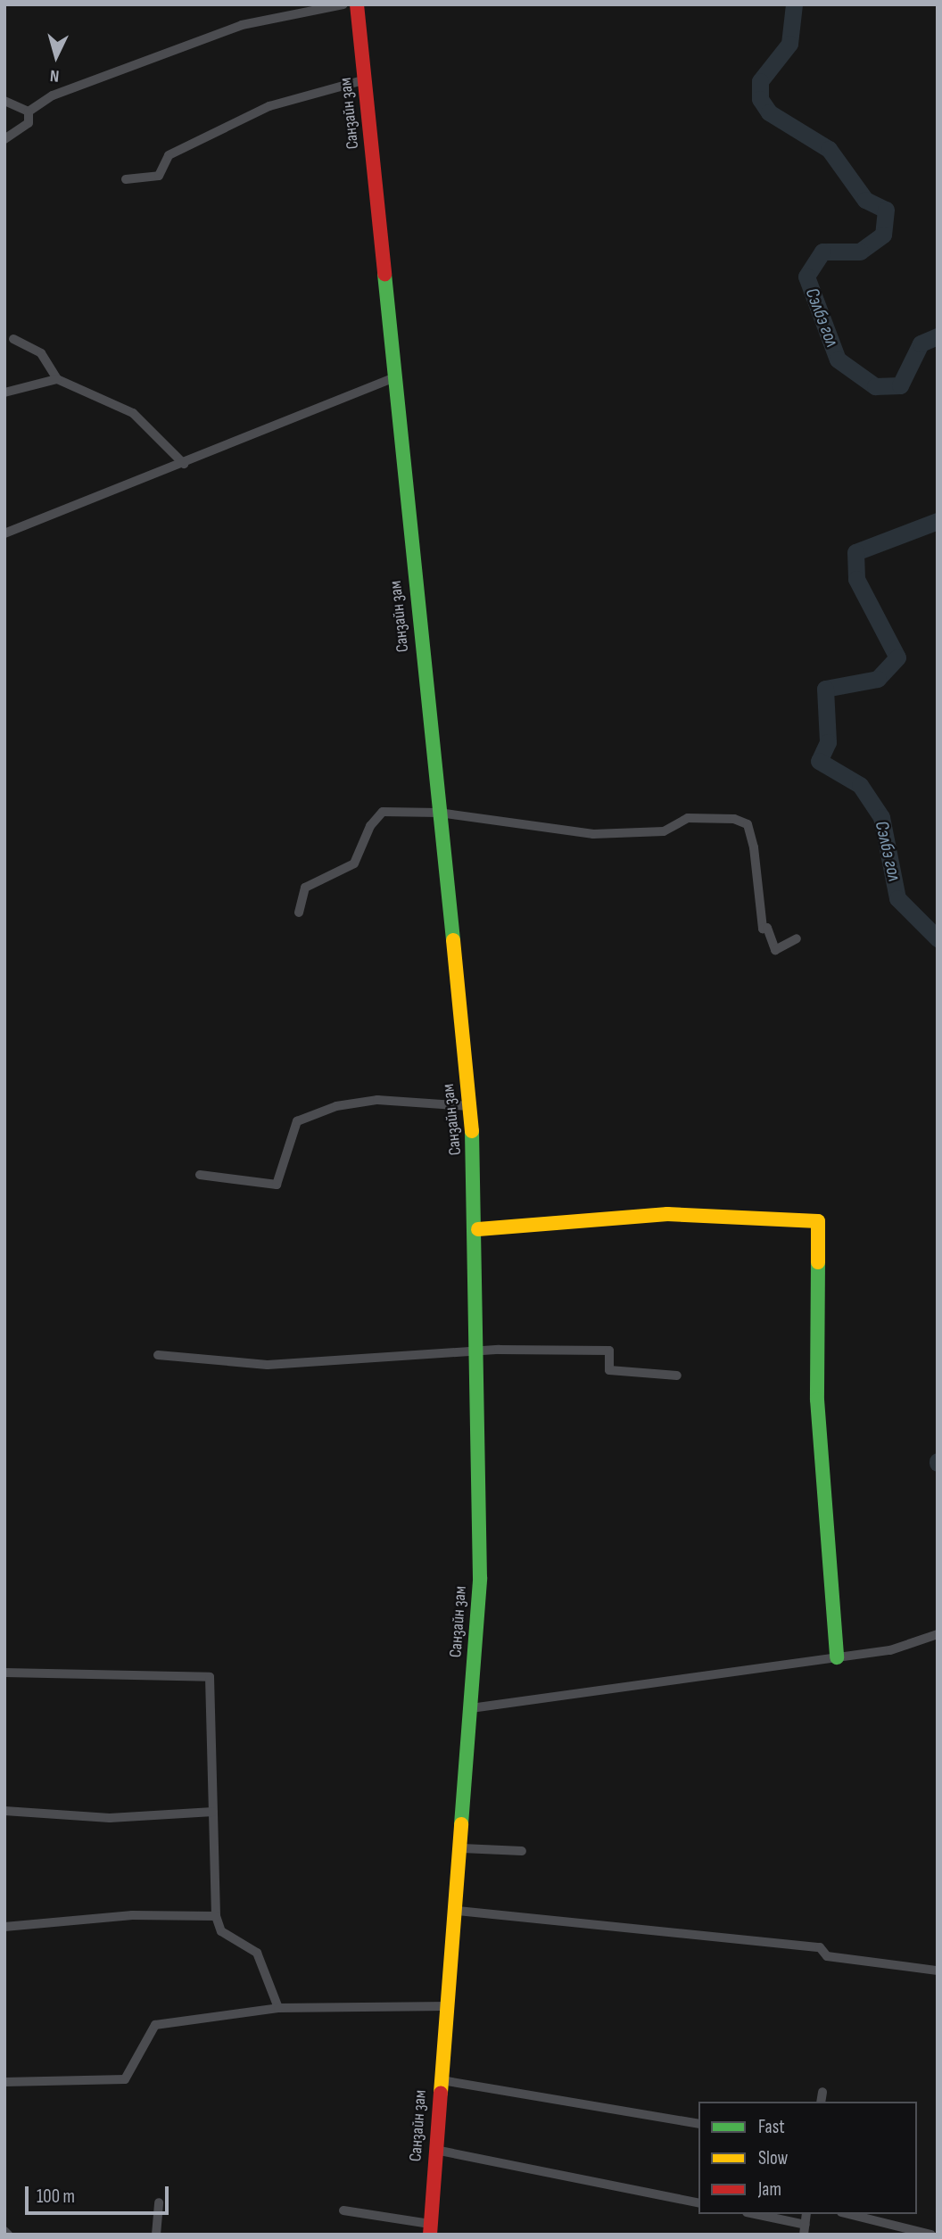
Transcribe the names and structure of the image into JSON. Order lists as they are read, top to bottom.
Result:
{
  "streets": {
    "main road": ["Санзайн зам"]
  },
  "water": ["Сэлбэ гол"],
  "legend": ["Fast", "Slow", "Jam"],
  "scale_bar": "100 m",
  "north": "bottom"
}
